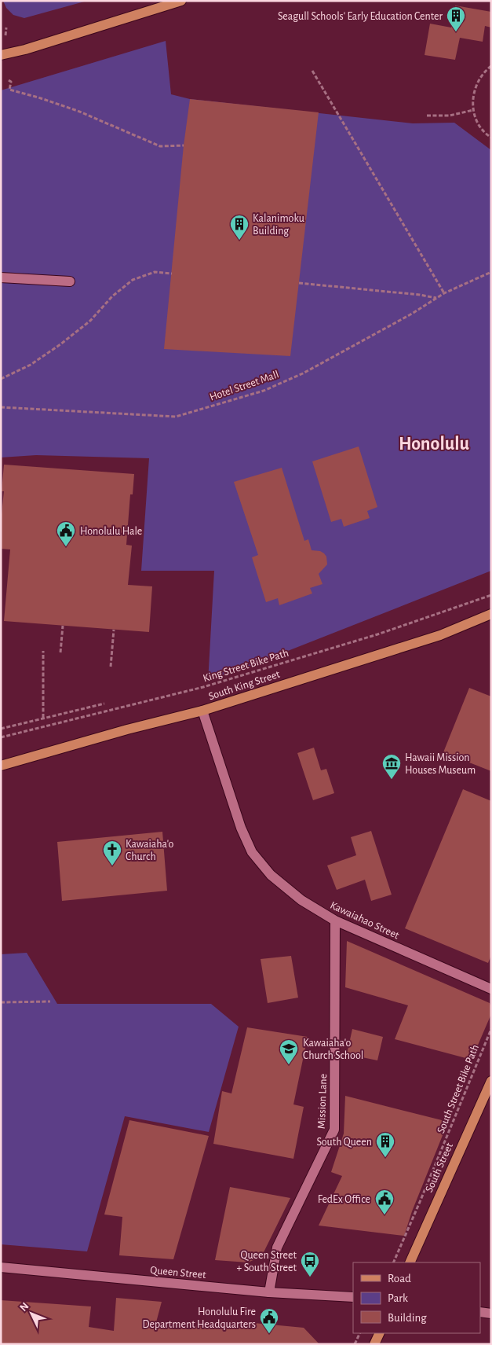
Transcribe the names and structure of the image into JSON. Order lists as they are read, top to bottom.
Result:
{
  "streets": {
    "main road": ["South King Street", "South Street"],
    "street": ["Kawaiahao Street", "Mission Lane", "Queen Street"],
    "path": ["Hotel Street Mall", "King Street Bike Path", "South Street Bike Path"]
  },
  "crossings": [
    ["South King Street", "Kawaiahao Street"],
    ["Kawaiahao Street", "Mission Lane"],
    ["Mission Lane", "Queen Street"]
  ],
  "districts": ["Honolulu"],
  "places": {
    "building": ["Seagull Schools' Early Education Center", "Kalanimoku Building", "South Queen"],
    "public building": ["Honolulu Hale", "FedEx Office", "Honolulu Fire Department Headquarters"],
    "museum": ["Hawaii Mission Houses Museum"],
    "church": ["Kawaiaha'o Church"],
    "school or university": ["Kawaiaha'o Church School"],
    "bus stop": ["Queen Street + South Street"]
  },
  "legend": ["Road", "Park", "Building"],
  "north": "top left"
}
